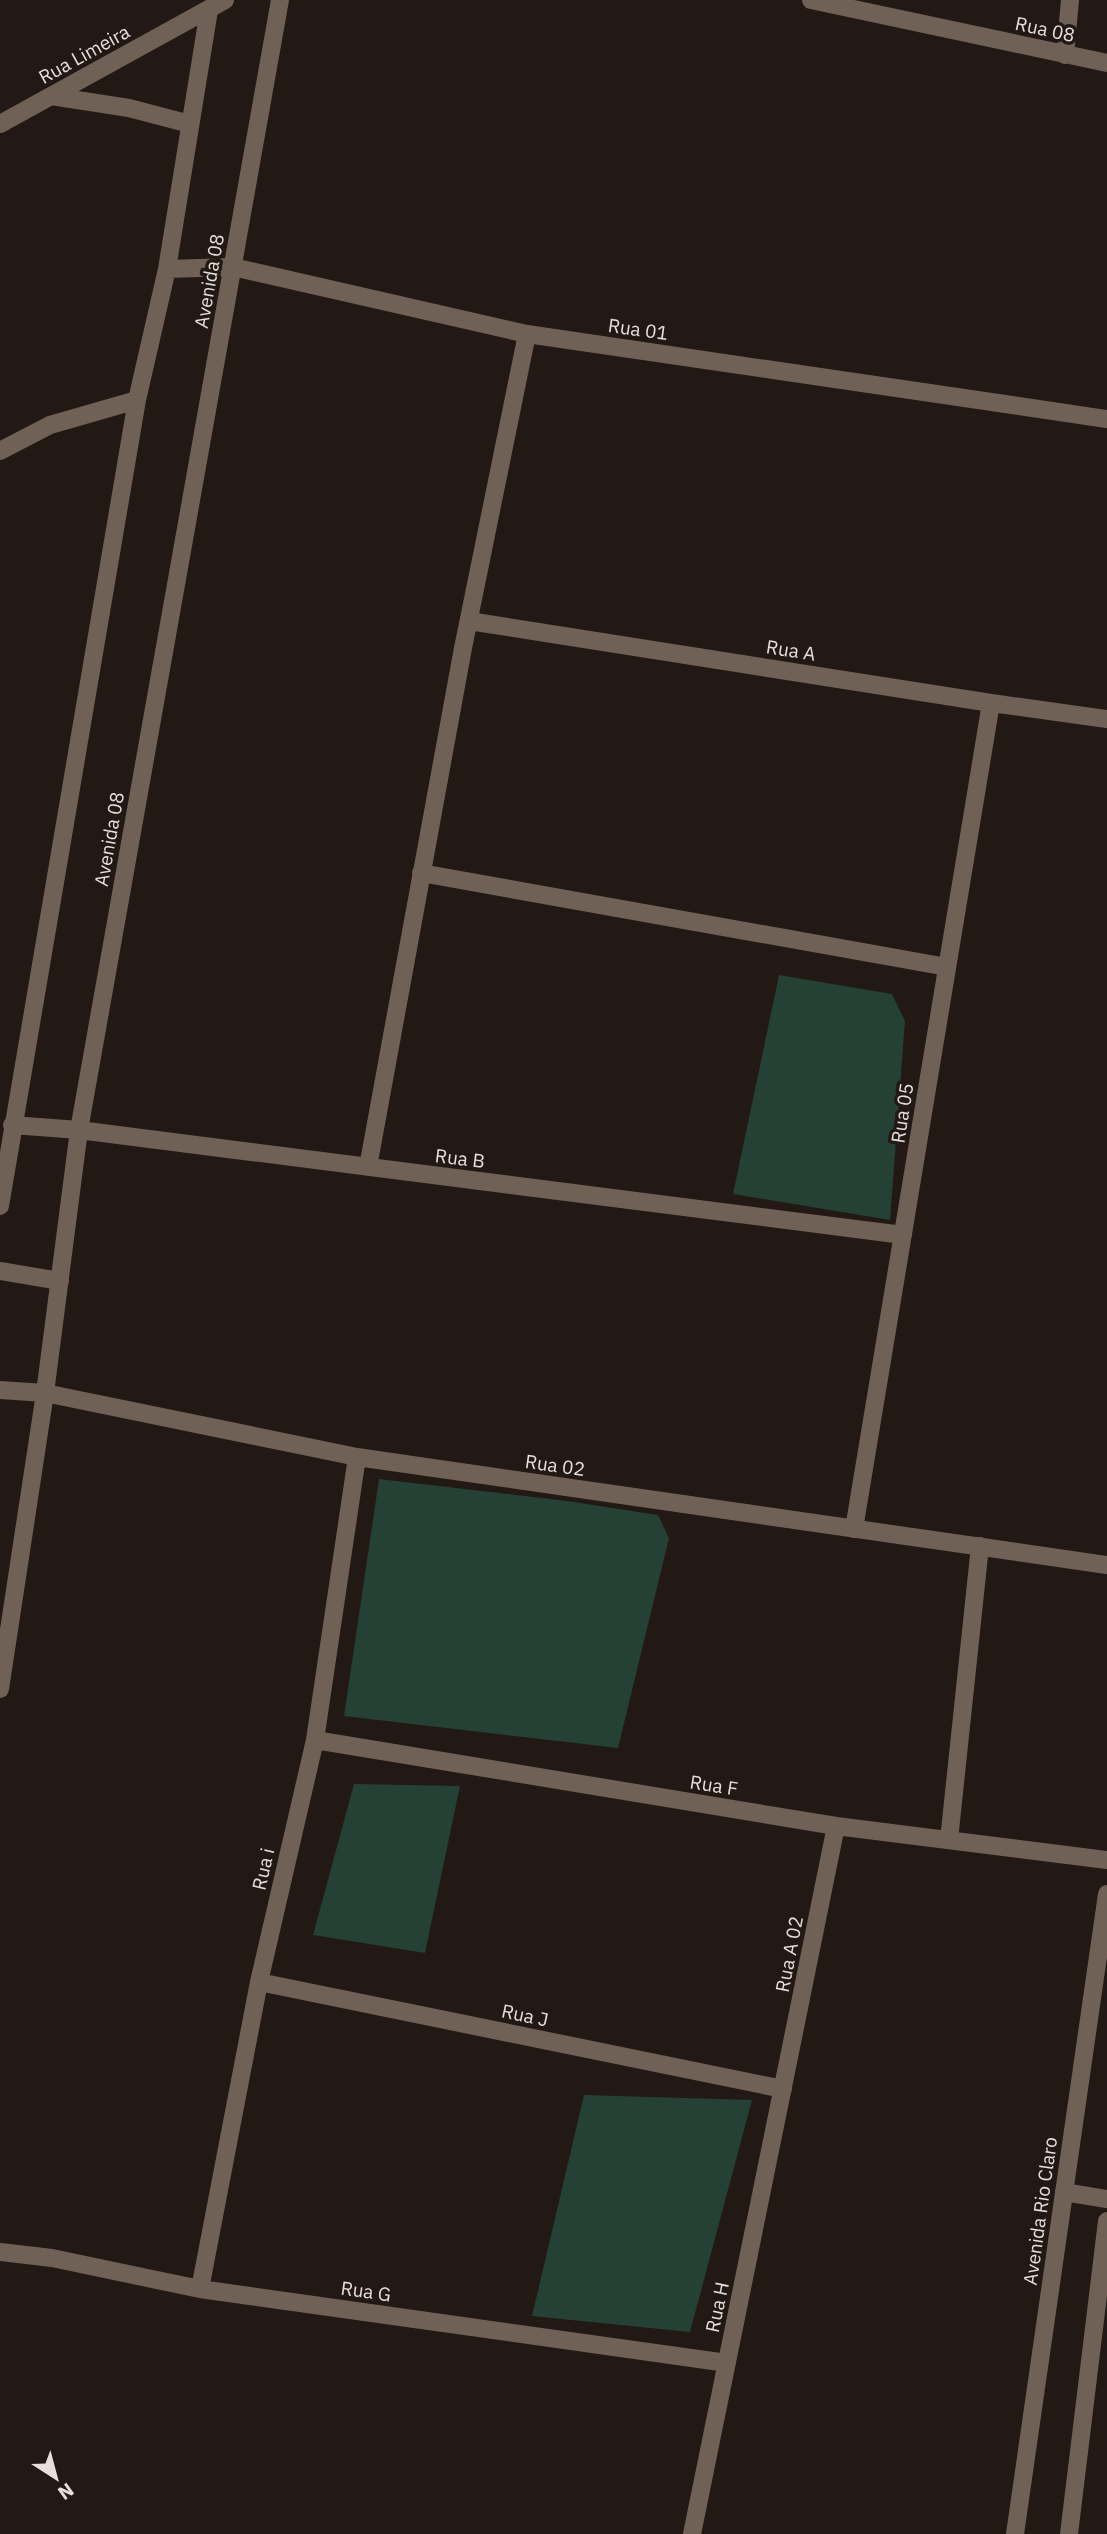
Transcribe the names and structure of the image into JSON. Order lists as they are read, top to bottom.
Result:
{
  "streets": {
    "street": [
      "Rua 08",
      "Rua Limeira",
      "Avenida 08",
      "Rua 01",
      "Rua A",
      "Rua 05",
      "Rua B",
      "Rua 02",
      "Rua F",
      "Rua i",
      "Rua A 02",
      "Rua J",
      "Avenida Rio Claro",
      "Rua G",
      "Rua H"
    ]
  },
  "crossings": [
    ["Avenida 08", "Rua 01"],
    ["Avenida 08", "Rua B"],
    ["Avenida 08", "Rua 02"],
    ["Rua A", "Rua 05"],
    ["Rua 05", "Rua B"],
    ["Rua 05", "Rua 02"],
    ["Rua 02", "Rua i"],
    ["Rua F", "Rua i"],
    ["Rua F", "Rua A 02"],
    ["Rua i", "Rua J"],
    ["Rua i", "Rua G"],
    ["Rua A 02", "Rua J"],
    ["Rua A 02", "Rua H"],
    ["Rua J", "Rua H"],
    ["Rua G", "Rua H"]
  ],
  "north": "bottom right"
}
